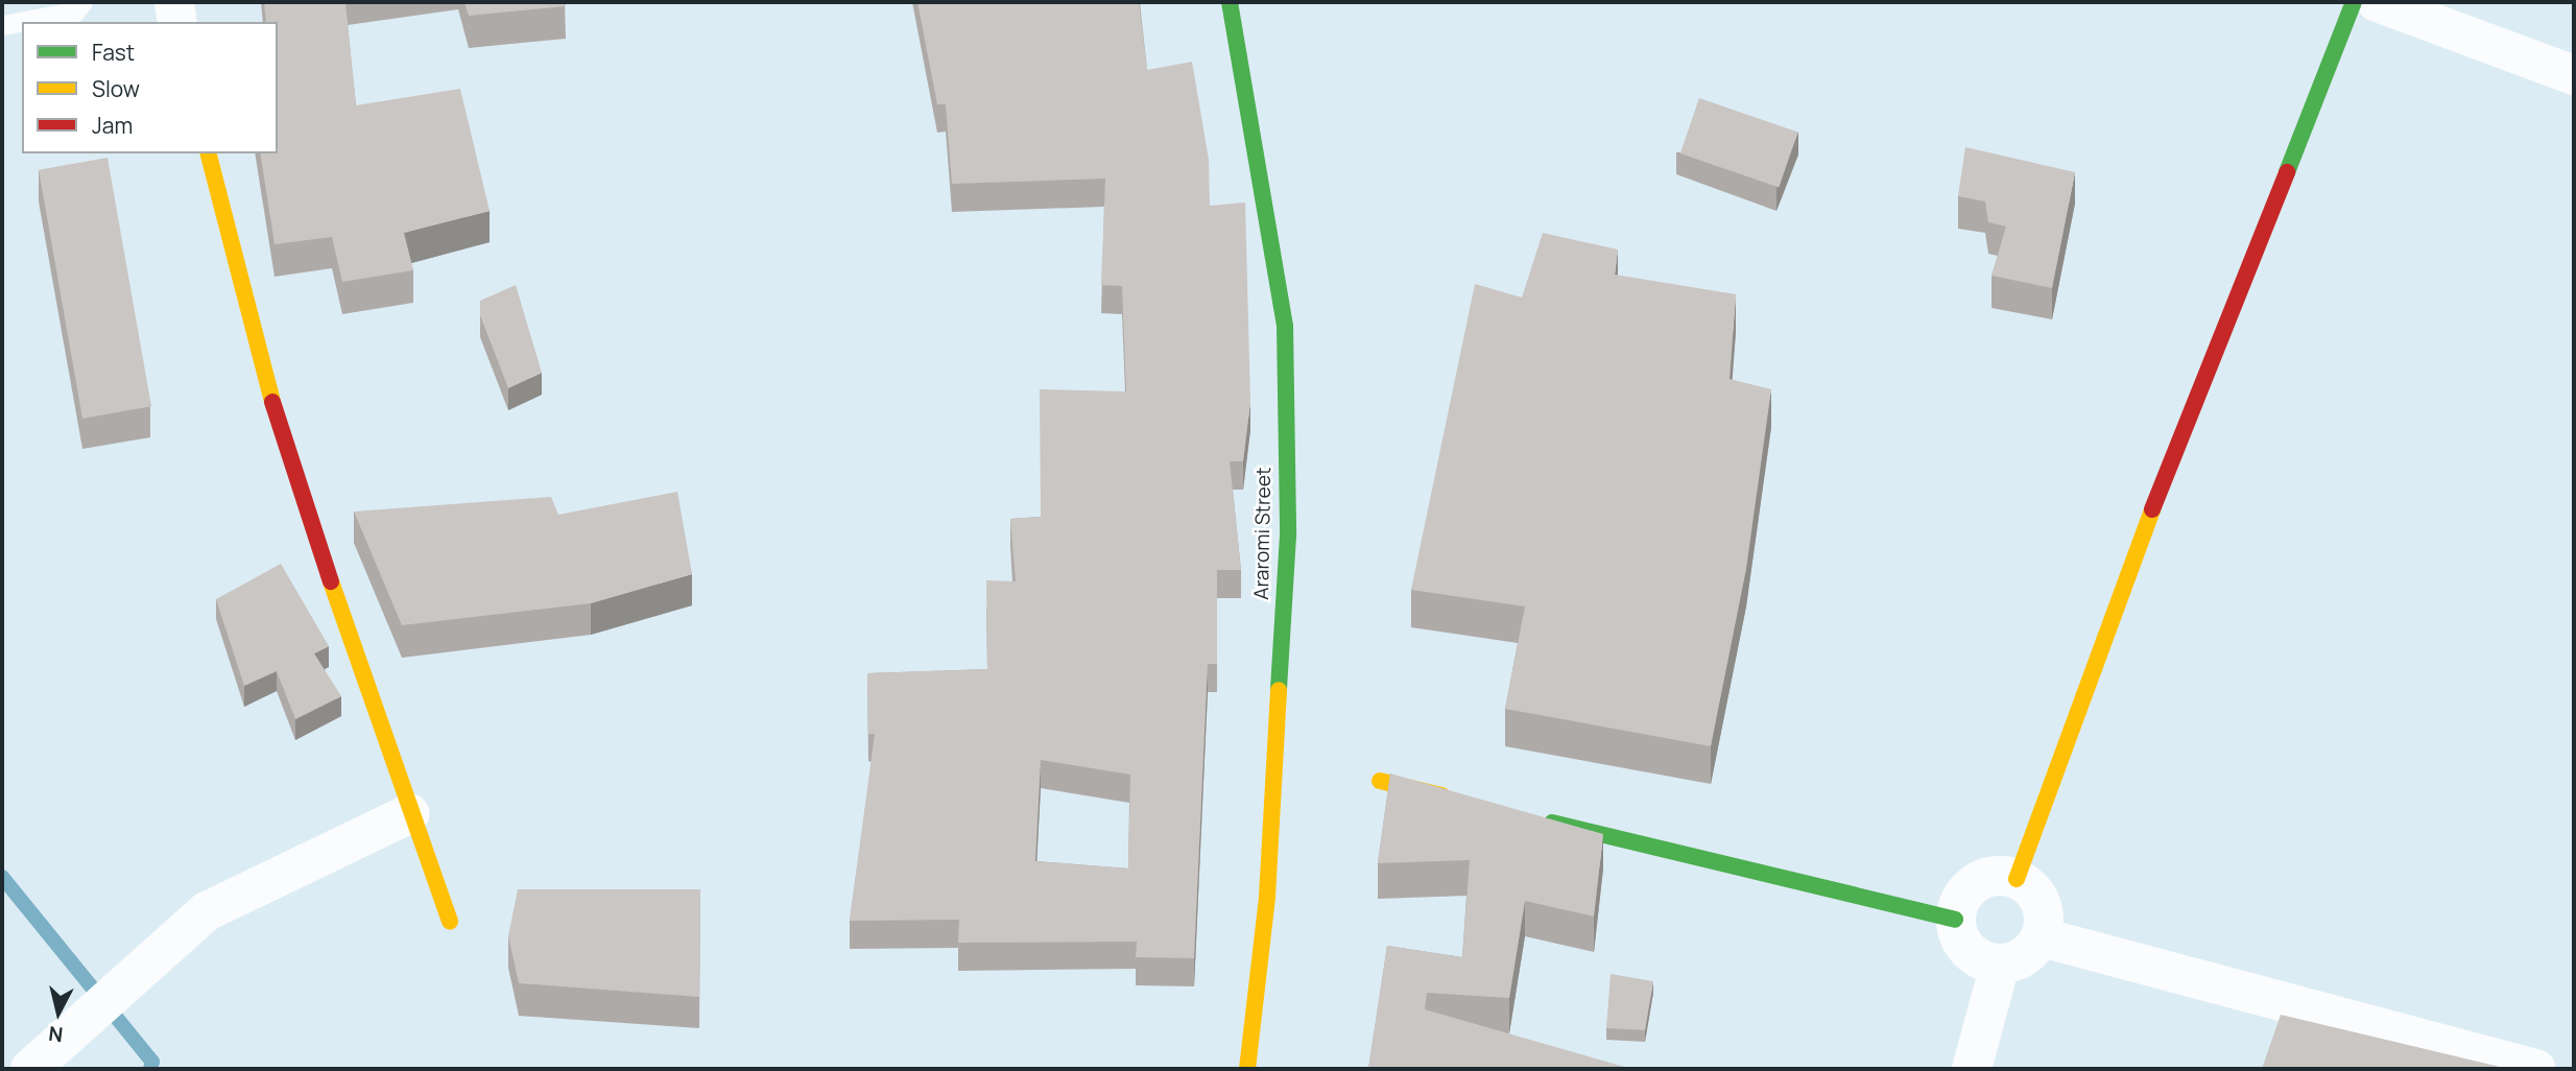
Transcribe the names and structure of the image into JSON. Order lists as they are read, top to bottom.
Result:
{
  "streets": {
    "street": ["Araromi Street"]
  },
  "legend": ["Fast", "Slow", "Jam"],
  "north": "bottom"
}
